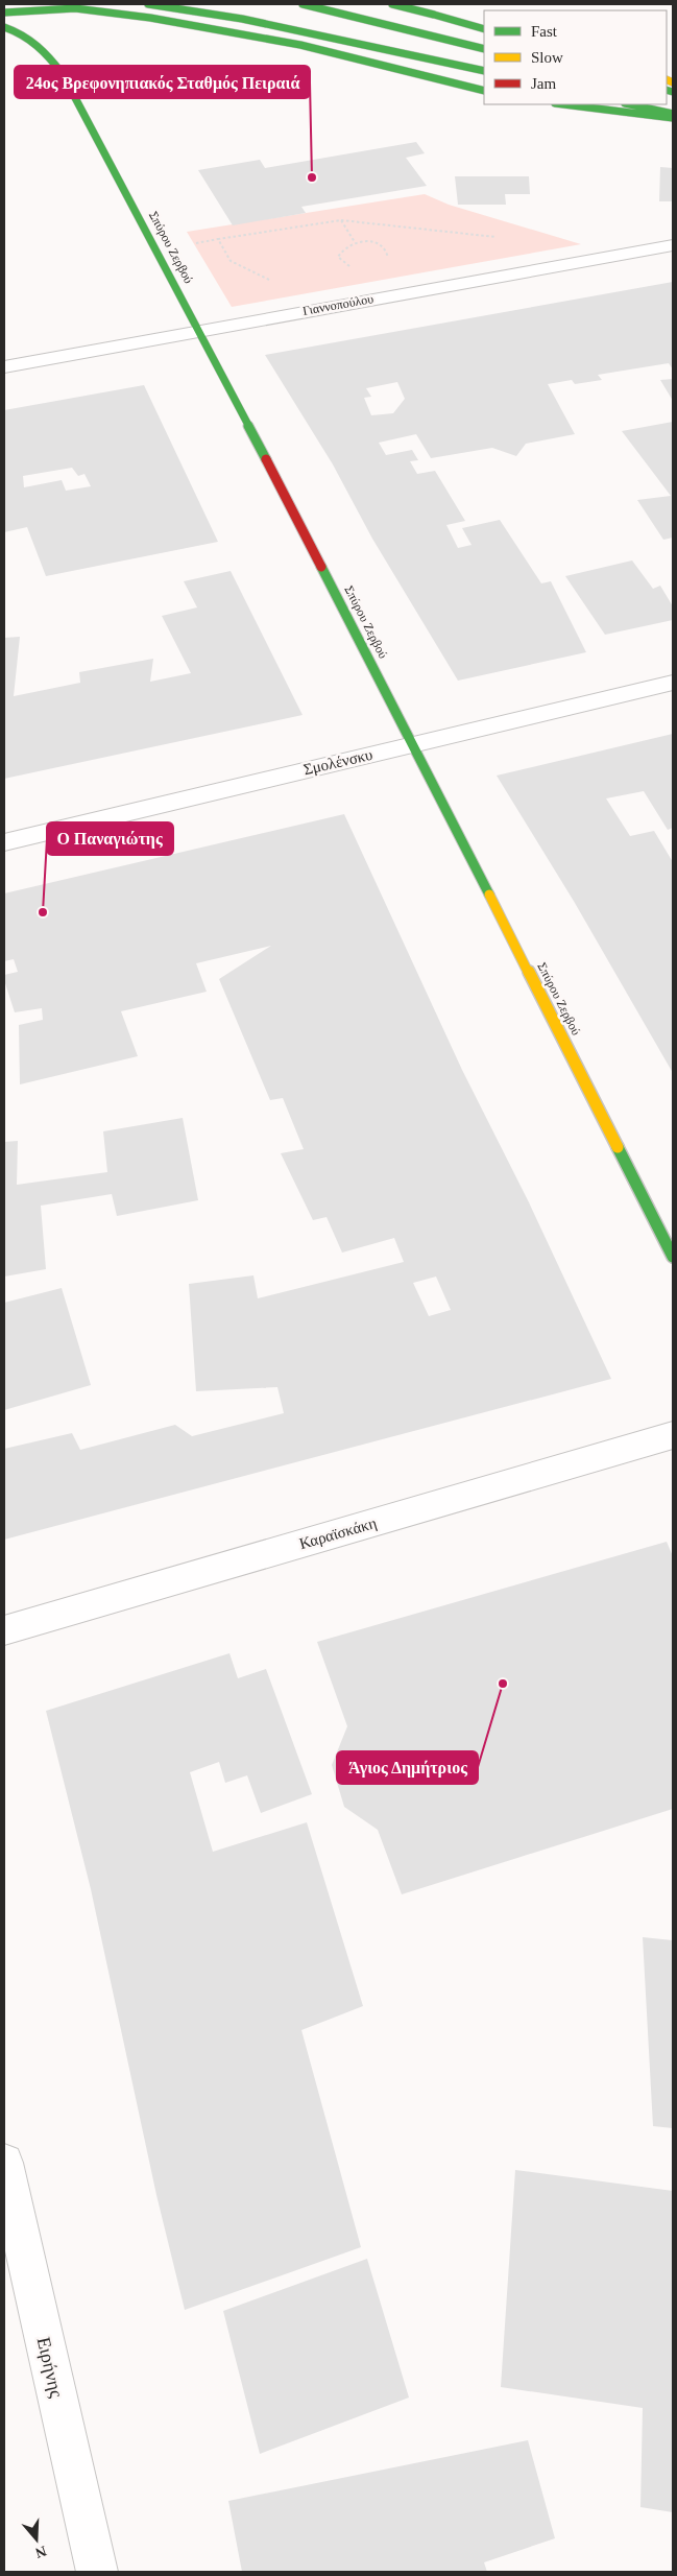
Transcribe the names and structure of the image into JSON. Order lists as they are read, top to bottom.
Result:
{
  "streets": {
    "main road": ["Σπύρου Ζερβού"],
    "street": [
      "Γιαννοπούλου",
      "Σμολένσκυ",
      "Καραϊσκάκη",
      "Ειρήνης"
    ]
  },
  "crossings": [
    ["Σπύρου Ζερβού", "Γιαννοπούλου"],
    ["Σπύρου Ζερβού", "Σμολένσκυ"]
  ],
  "places": ["24ος Βρεφονηπιακός Σταθμός Πειραιά", "Ο Παναγιώτης", "Άγιος Δημήτριος"],
  "legend": ["Fast", "Slow", "Jam"],
  "north": "bottom"
}
